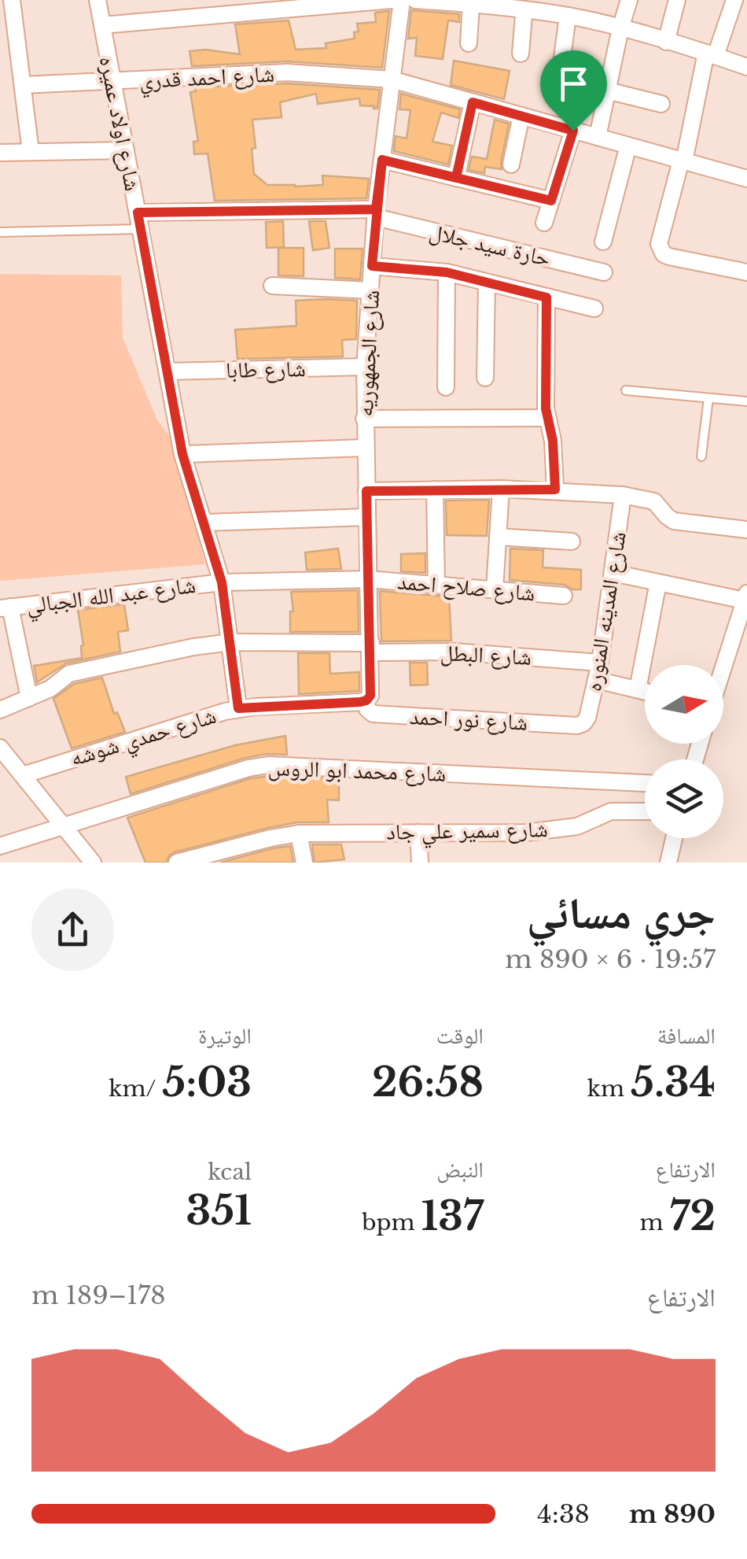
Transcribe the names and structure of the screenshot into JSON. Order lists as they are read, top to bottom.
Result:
{
  "streets": {
    "street": [
      "شارع احمد قدري",
      "شارع اولاد عميره",
      "حارة سيد جلال",
      "شارع الجمهوريه",
      "شارع طابا",
      "شارع صلاح احمد",
      "شارع عبد الله الجبالي",
      "شارع المدينه المنوره",
      "شارع البطل",
      "شارع نور احمد",
      "شارع حمدي شوشه",
      "شارع محمد ابو الروس",
      "شارع سمير علي جاد"
    ]
  },
  "crossings": [
    ["شارع احمد قدري", "شارع اولاد عميره"],
    ["شارع احمد قدري", "شارع الجمهوريه"],
    ["شارع اولاد عميره", "حارة سيد جلال"],
    ["شارع اولاد عميره", "شارع طابا"],
    ["شارع اولاد عميره", "شارع صلاح احمد"],
    ["شارع اولاد عميره", "شارع عبد الله الجبالي"],
    ["شارع اولاد عميره", "شارع البطل"],
    ["شارع اولاد عميره", "شارع حمدي شوشه"],
    ["حارة سيد جلال", "شارع الجمهوريه"],
    ["شارع الجمهوريه", "شارع طابا"],
    ["شارع الجمهوريه", "شارع صلاح احمد"],
    ["شارع الجمهوريه", "شارع البطل"],
    ["شارع الجمهوريه", "شارع نور احمد"],
    ["شارع الجمهوريه", "شارع حمدي شوشه"],
    ["شارع صلاح احمد", "شارع عبد الله الجبالي"],
    ["شارع المدينه المنوره", "شارع البطل"],
    ["شارع المدينه المنوره", "شارع نور احمد"],
    ["شارع نور احمد", "شارع حمدي شوشه"]
  ],
  "north": "right",
  "page": {
    "heading": ["جري مسائي", "19:57 · 6 × 890 m"],
    "stats": [
      ["المسافة", "5.34 km"],
      ["الوقت", "26:58"],
      ["الوتيرة", "5:03 /km"],
      ["الارتفاع", "72 m"],
      ["النبض", "137 bpm"],
      ["kcal", "351"]
    ],
    "chart": ["الارتفاع", "178–189 m"],
    "list": [
      {
        "name": "890 m",
        "note": "4:38"
      }
    ]
  }
}
